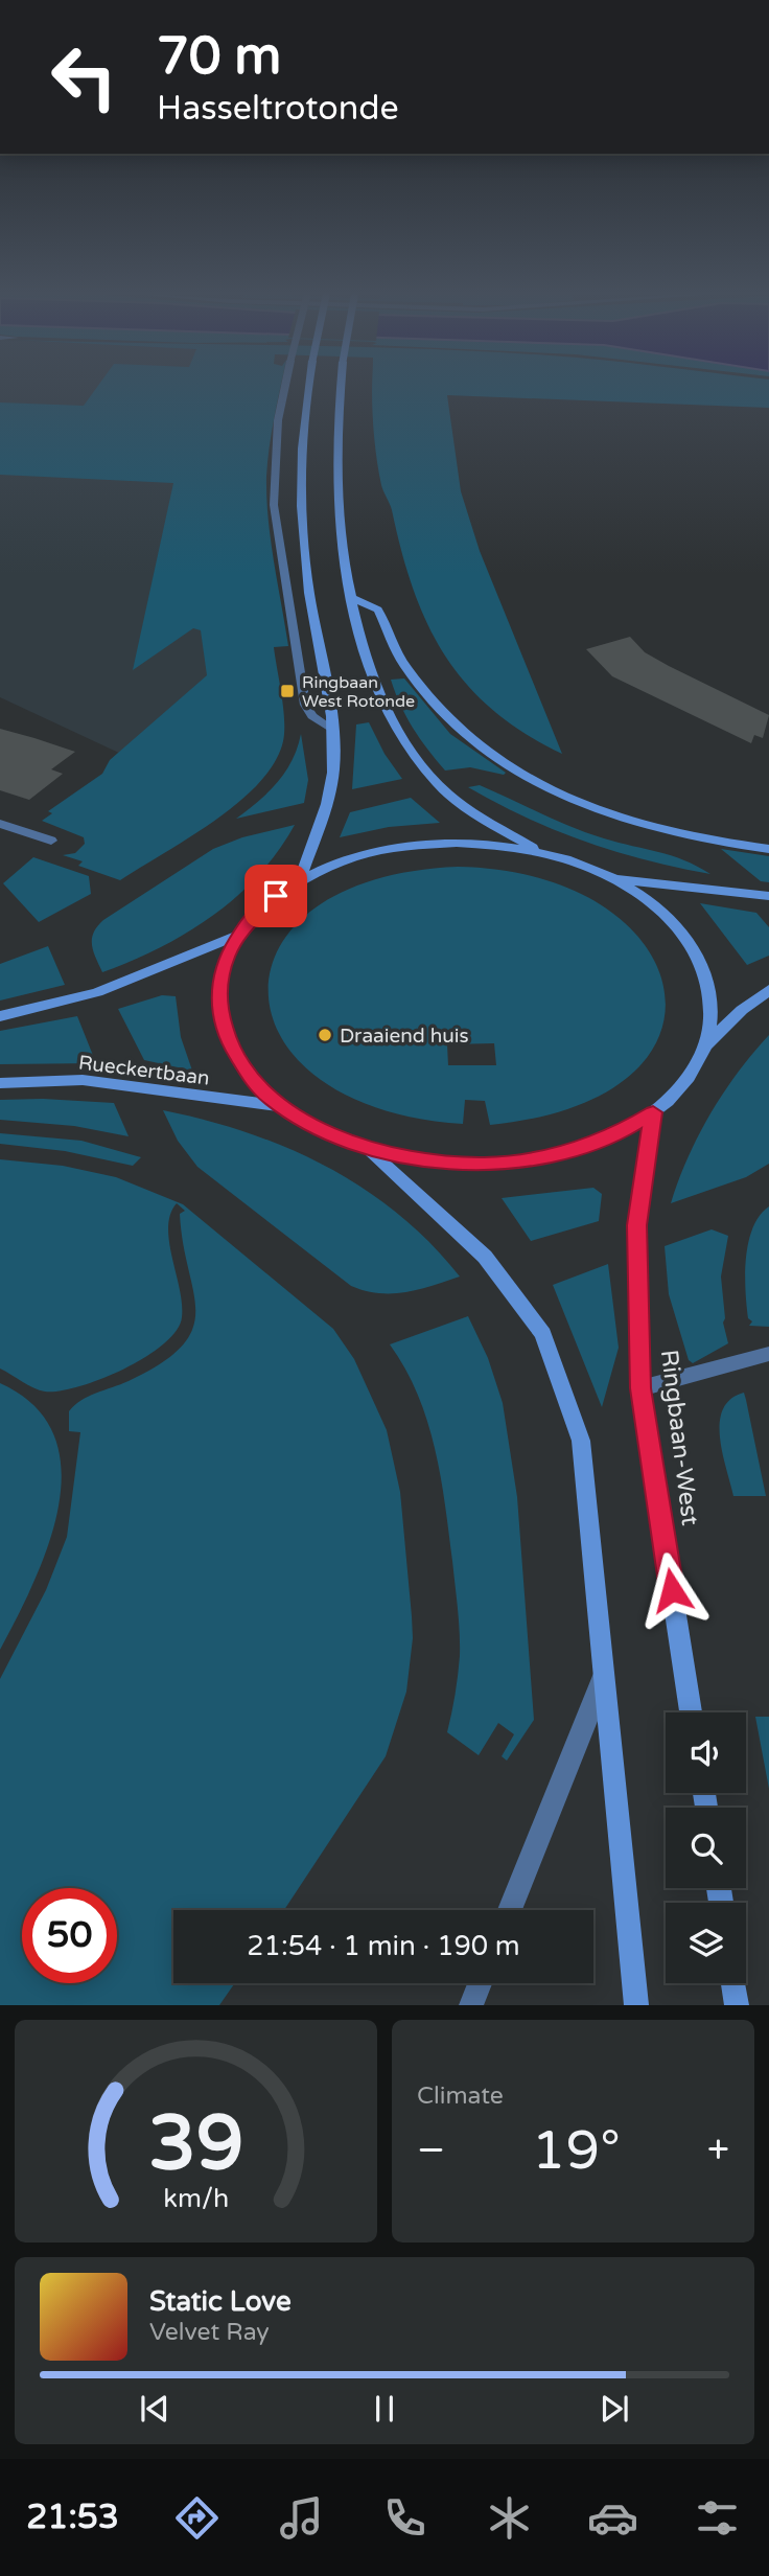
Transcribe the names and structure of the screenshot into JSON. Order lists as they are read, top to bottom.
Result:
{
  "streets": {
    "main road": ["Rueckertbaan", "Ringbaan-West"]
  },
  "places": {
    "transit": ["Ringbaan West Rotonde"],
    "other": ["Draaiend huis"]
  },
  "page": {
    "turn": ["70 m", "Hasseltrotonde"],
    "limit": "50",
    "trip": "21:54 · 1 min · 190 m",
    "tile": "Climate",
    "heat": ["−", "19°", "+"],
    "song": ["Static Love", "Velvet Ray"],
    "tabs": "21:53",
    "gauge": ["39", "km/h"]
  }
}
